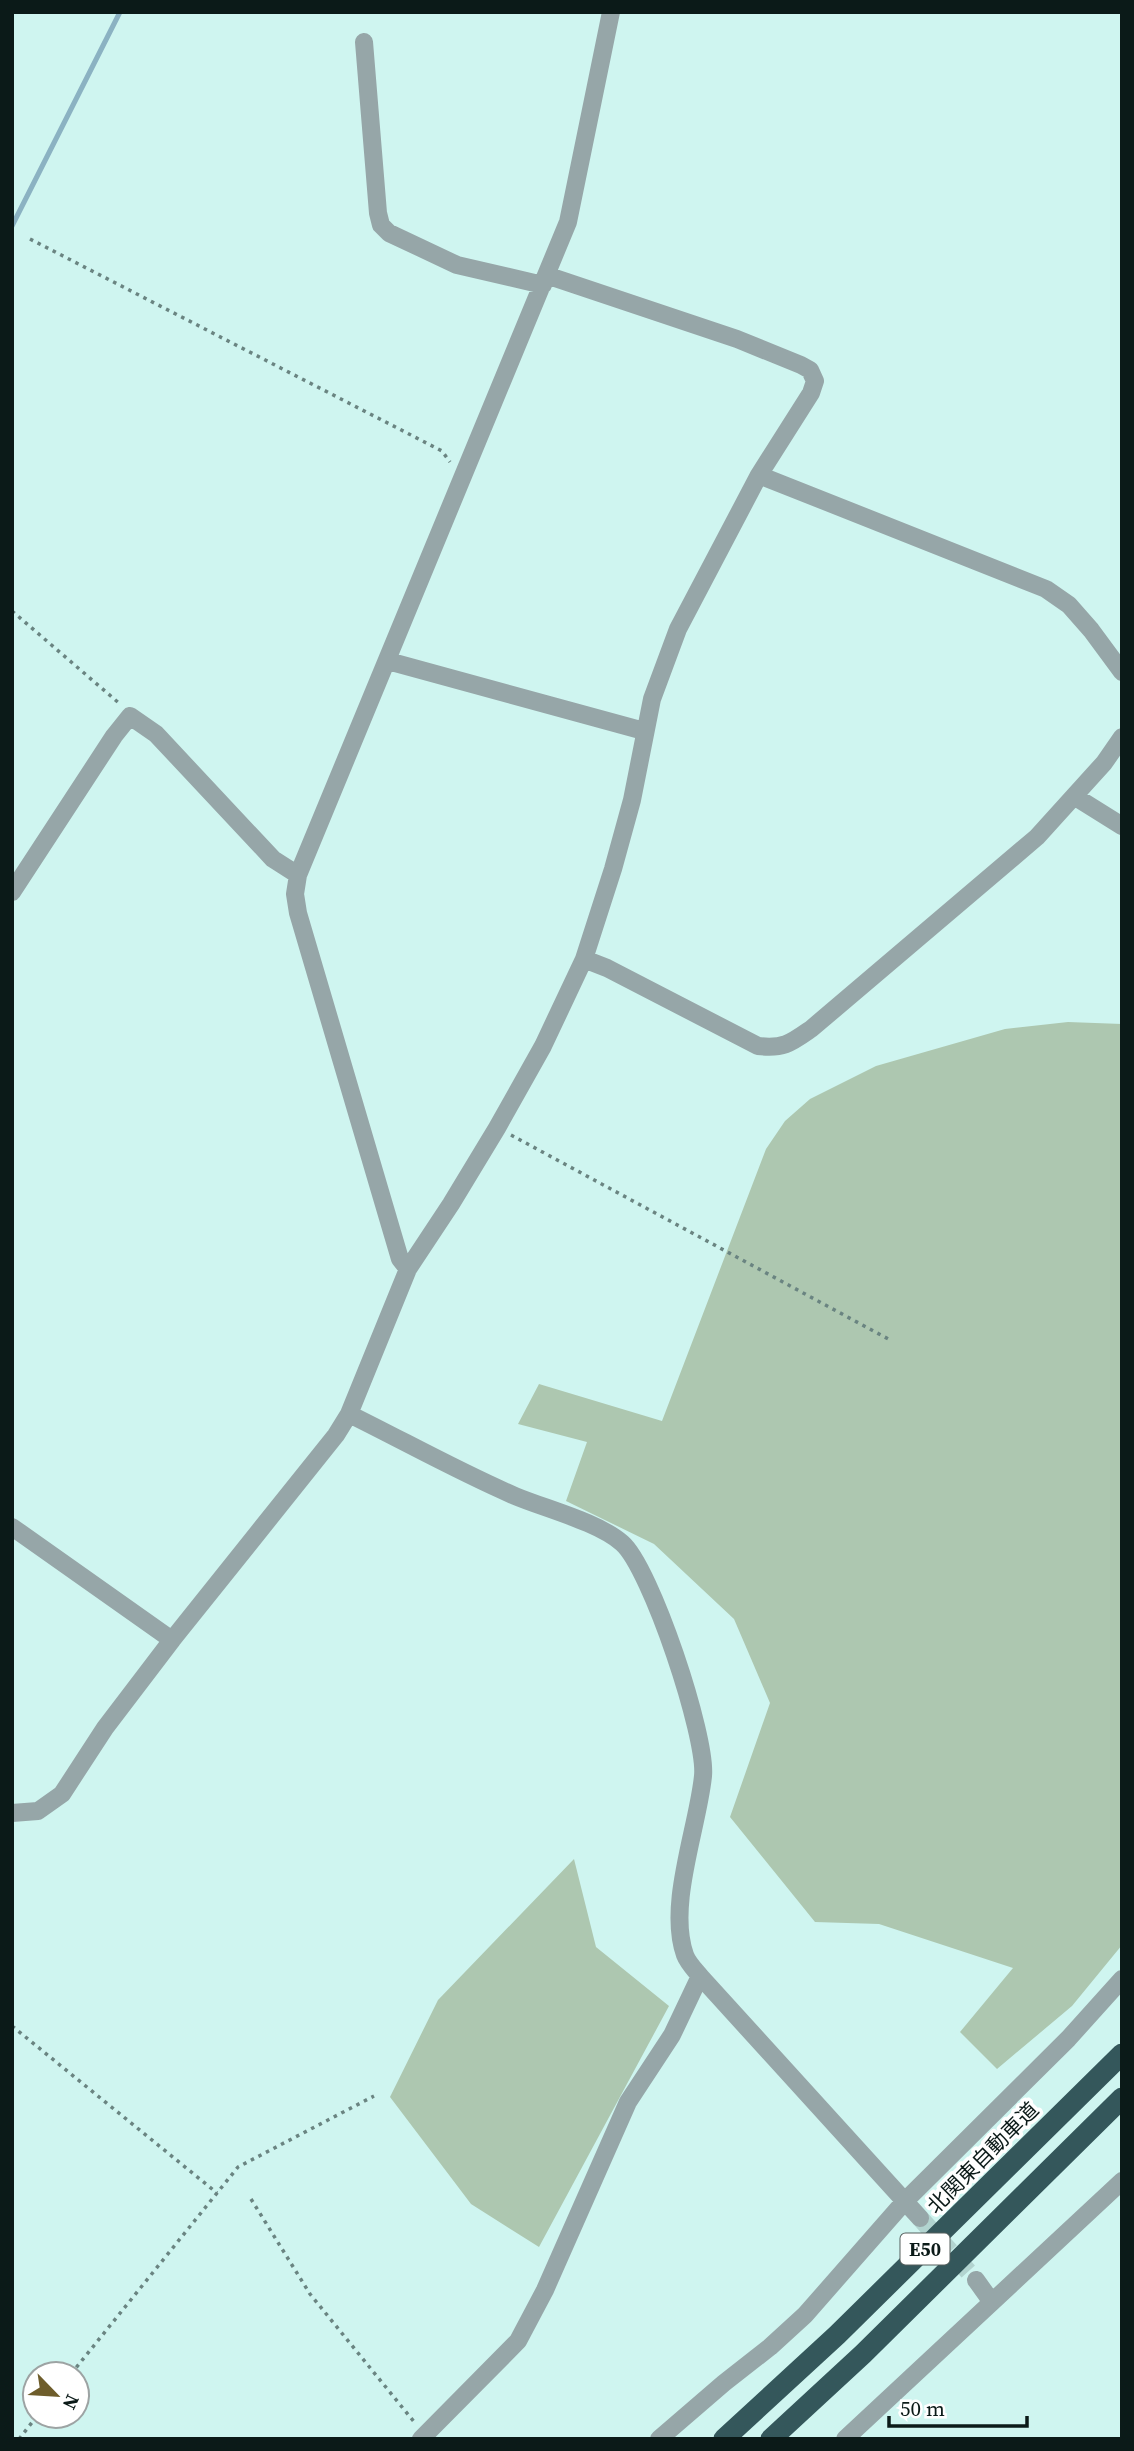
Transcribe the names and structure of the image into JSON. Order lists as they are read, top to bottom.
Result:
{
  "streets": {
    "highway": ["北関東自動車道", "E50"]
  },
  "scale_bar": "50 m",
  "north": "bottom right"
}
